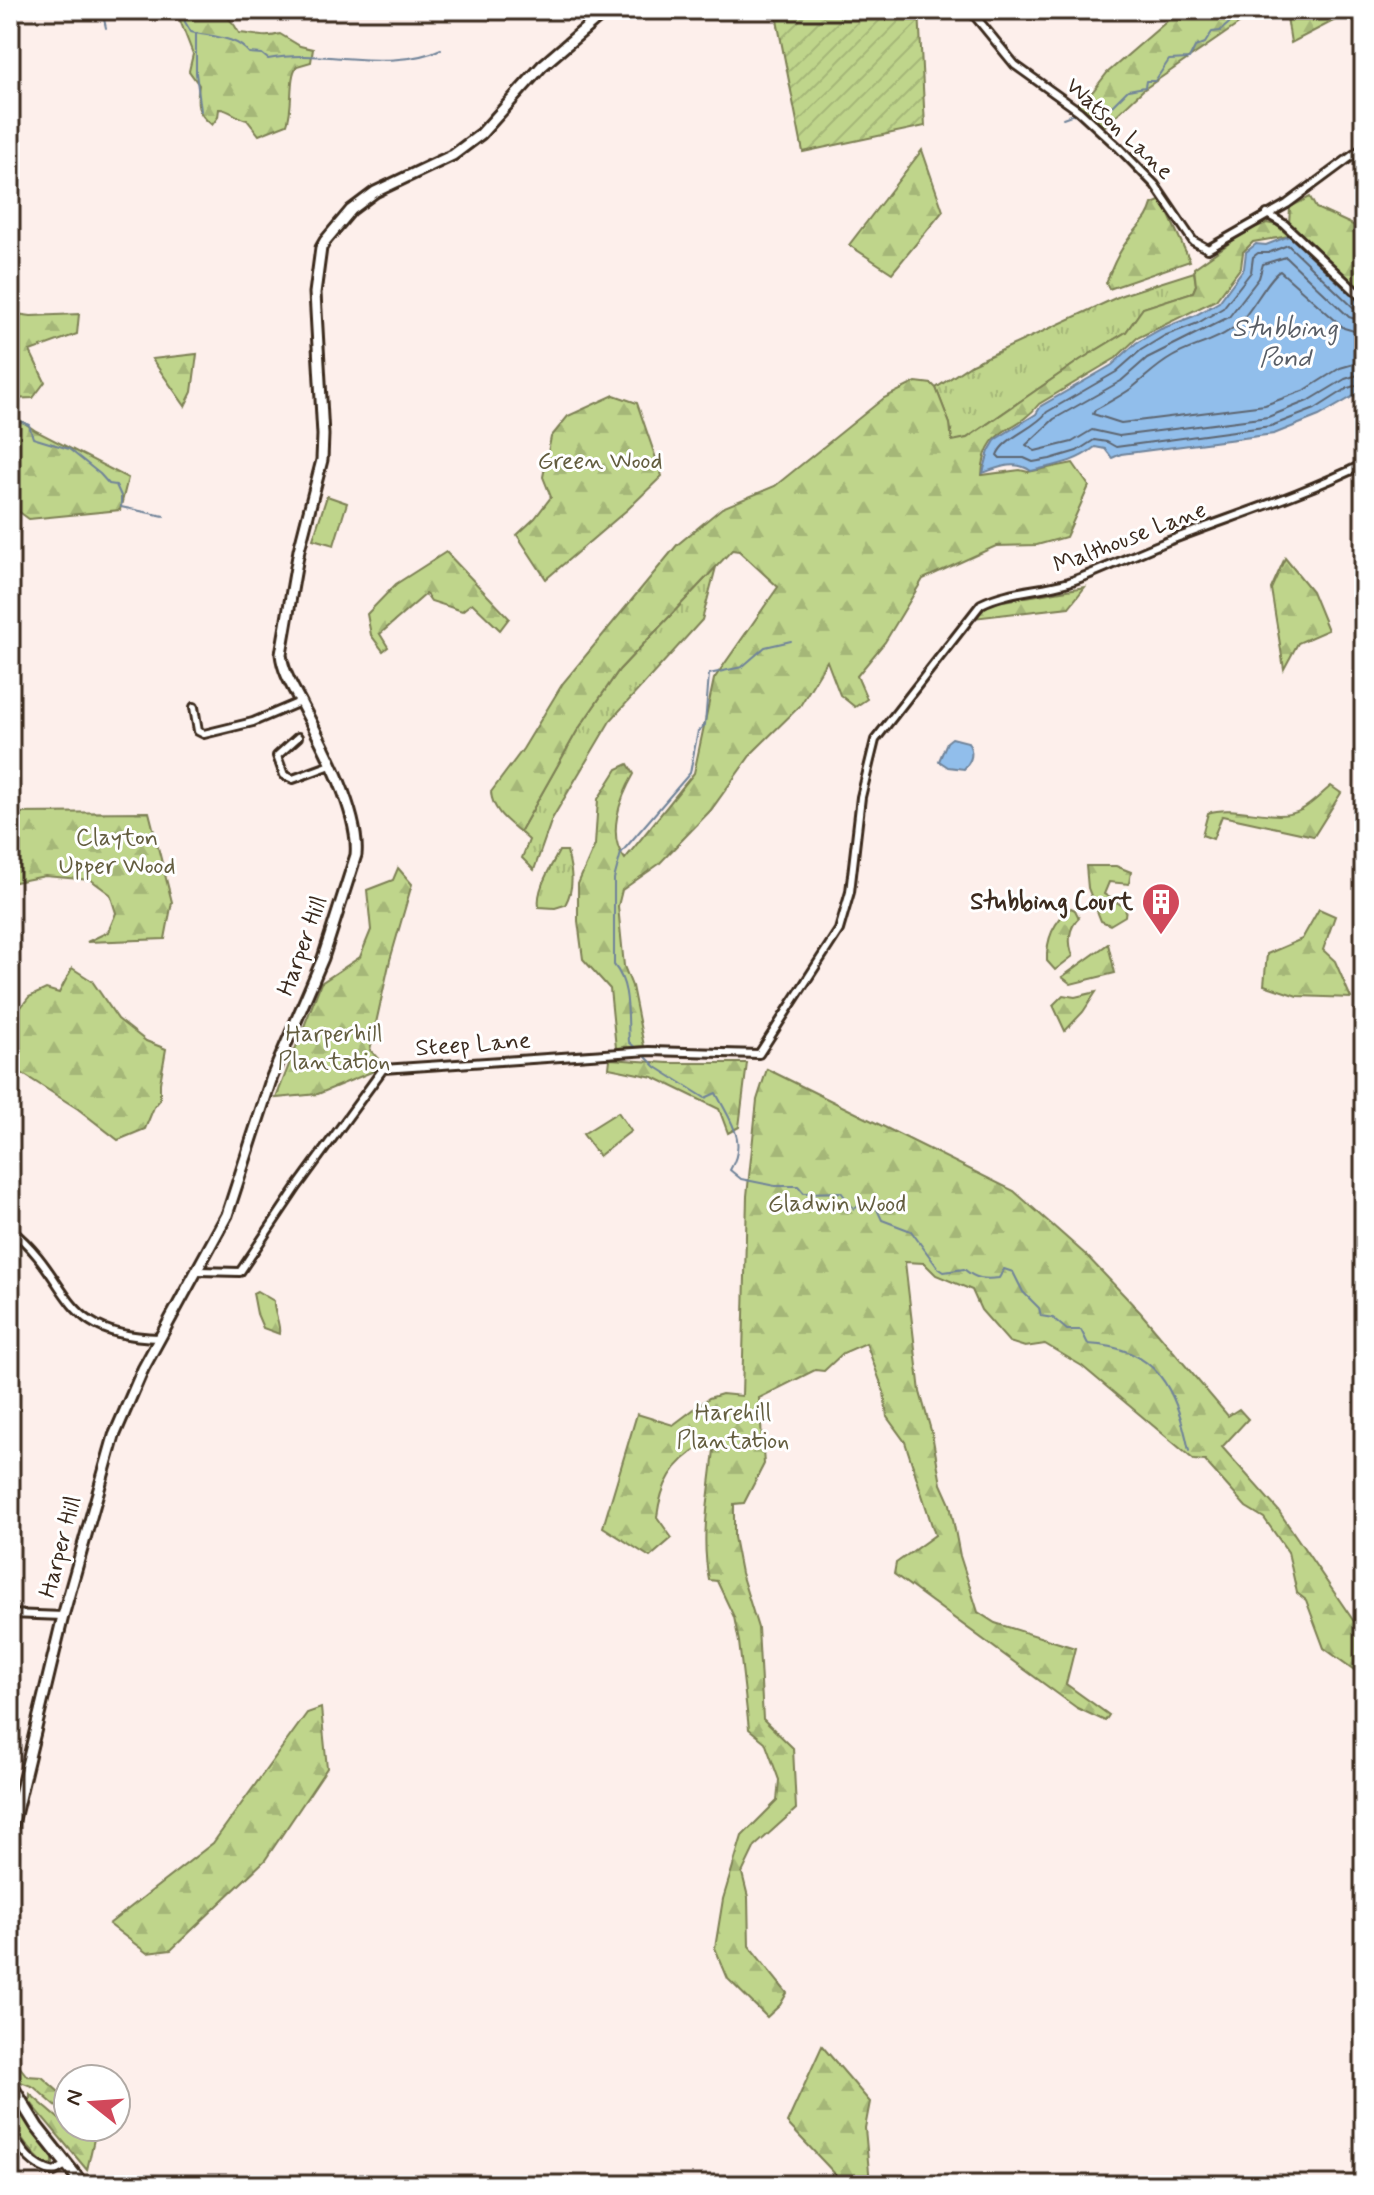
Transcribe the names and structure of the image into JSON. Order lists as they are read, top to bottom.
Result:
{
  "streets": {
    "street": [
      "Watson Lane",
      "Malthouse Lane",
      "Harper Hill",
      "Steep Lane"
    ]
  },
  "crossings": [
    ["Malthouse Lane", "Steep Lane"],
    ["Harper Hill", "Steep Lane"]
  ],
  "water": ["Stubbing Pond"],
  "parks": [
    "Green Wood",
    "Clayton Upper Wood",
    "Harperhill Plantation",
    "Gladwin Wood",
    "Harehill Plantation"
  ],
  "places": {
    "building": ["Stubbing Court"]
  },
  "north": "left"
}
